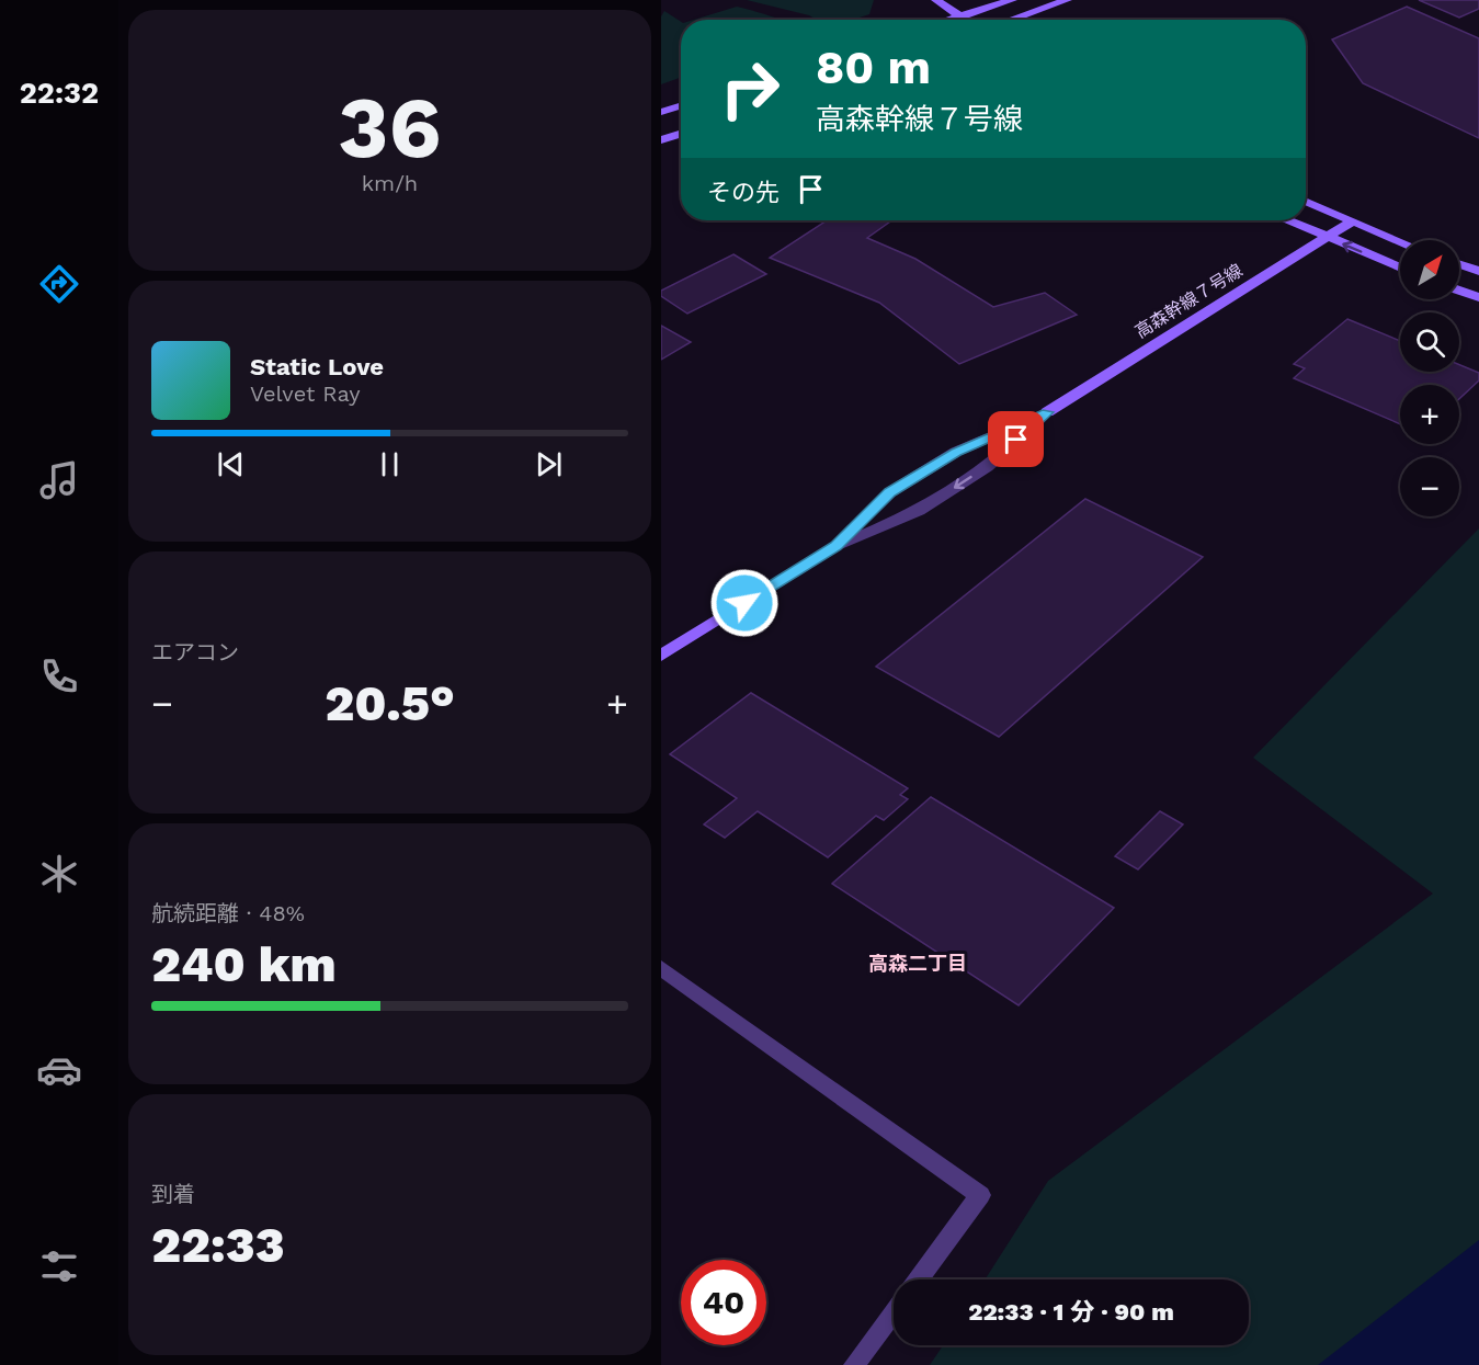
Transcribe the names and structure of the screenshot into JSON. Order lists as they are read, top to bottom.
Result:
{
  "streets": {
    "main road": ["高森幹線７号線"]
  },
  "districts": ["高森二丁目"],
  "north": "top right",
  "page": {
    "tabs": "22:32",
    "tile": [
      ["36", "km/h"],
      "エアコン",
      ["航続距離 · 48%", "240 km"],
      ["到着", "22:33"]
    ],
    "turn": ["80 m", "高森幹線７号線"],
    "then": "その先",
    "map_buttons": ["+", "−"],
    "song": ["Static Love", "Velvet Ray"],
    "heat": ["−", "20.5°", "+"],
    "limit": "40",
    "trip": "22:33 · 1 分 · 90 m"
  }
}
